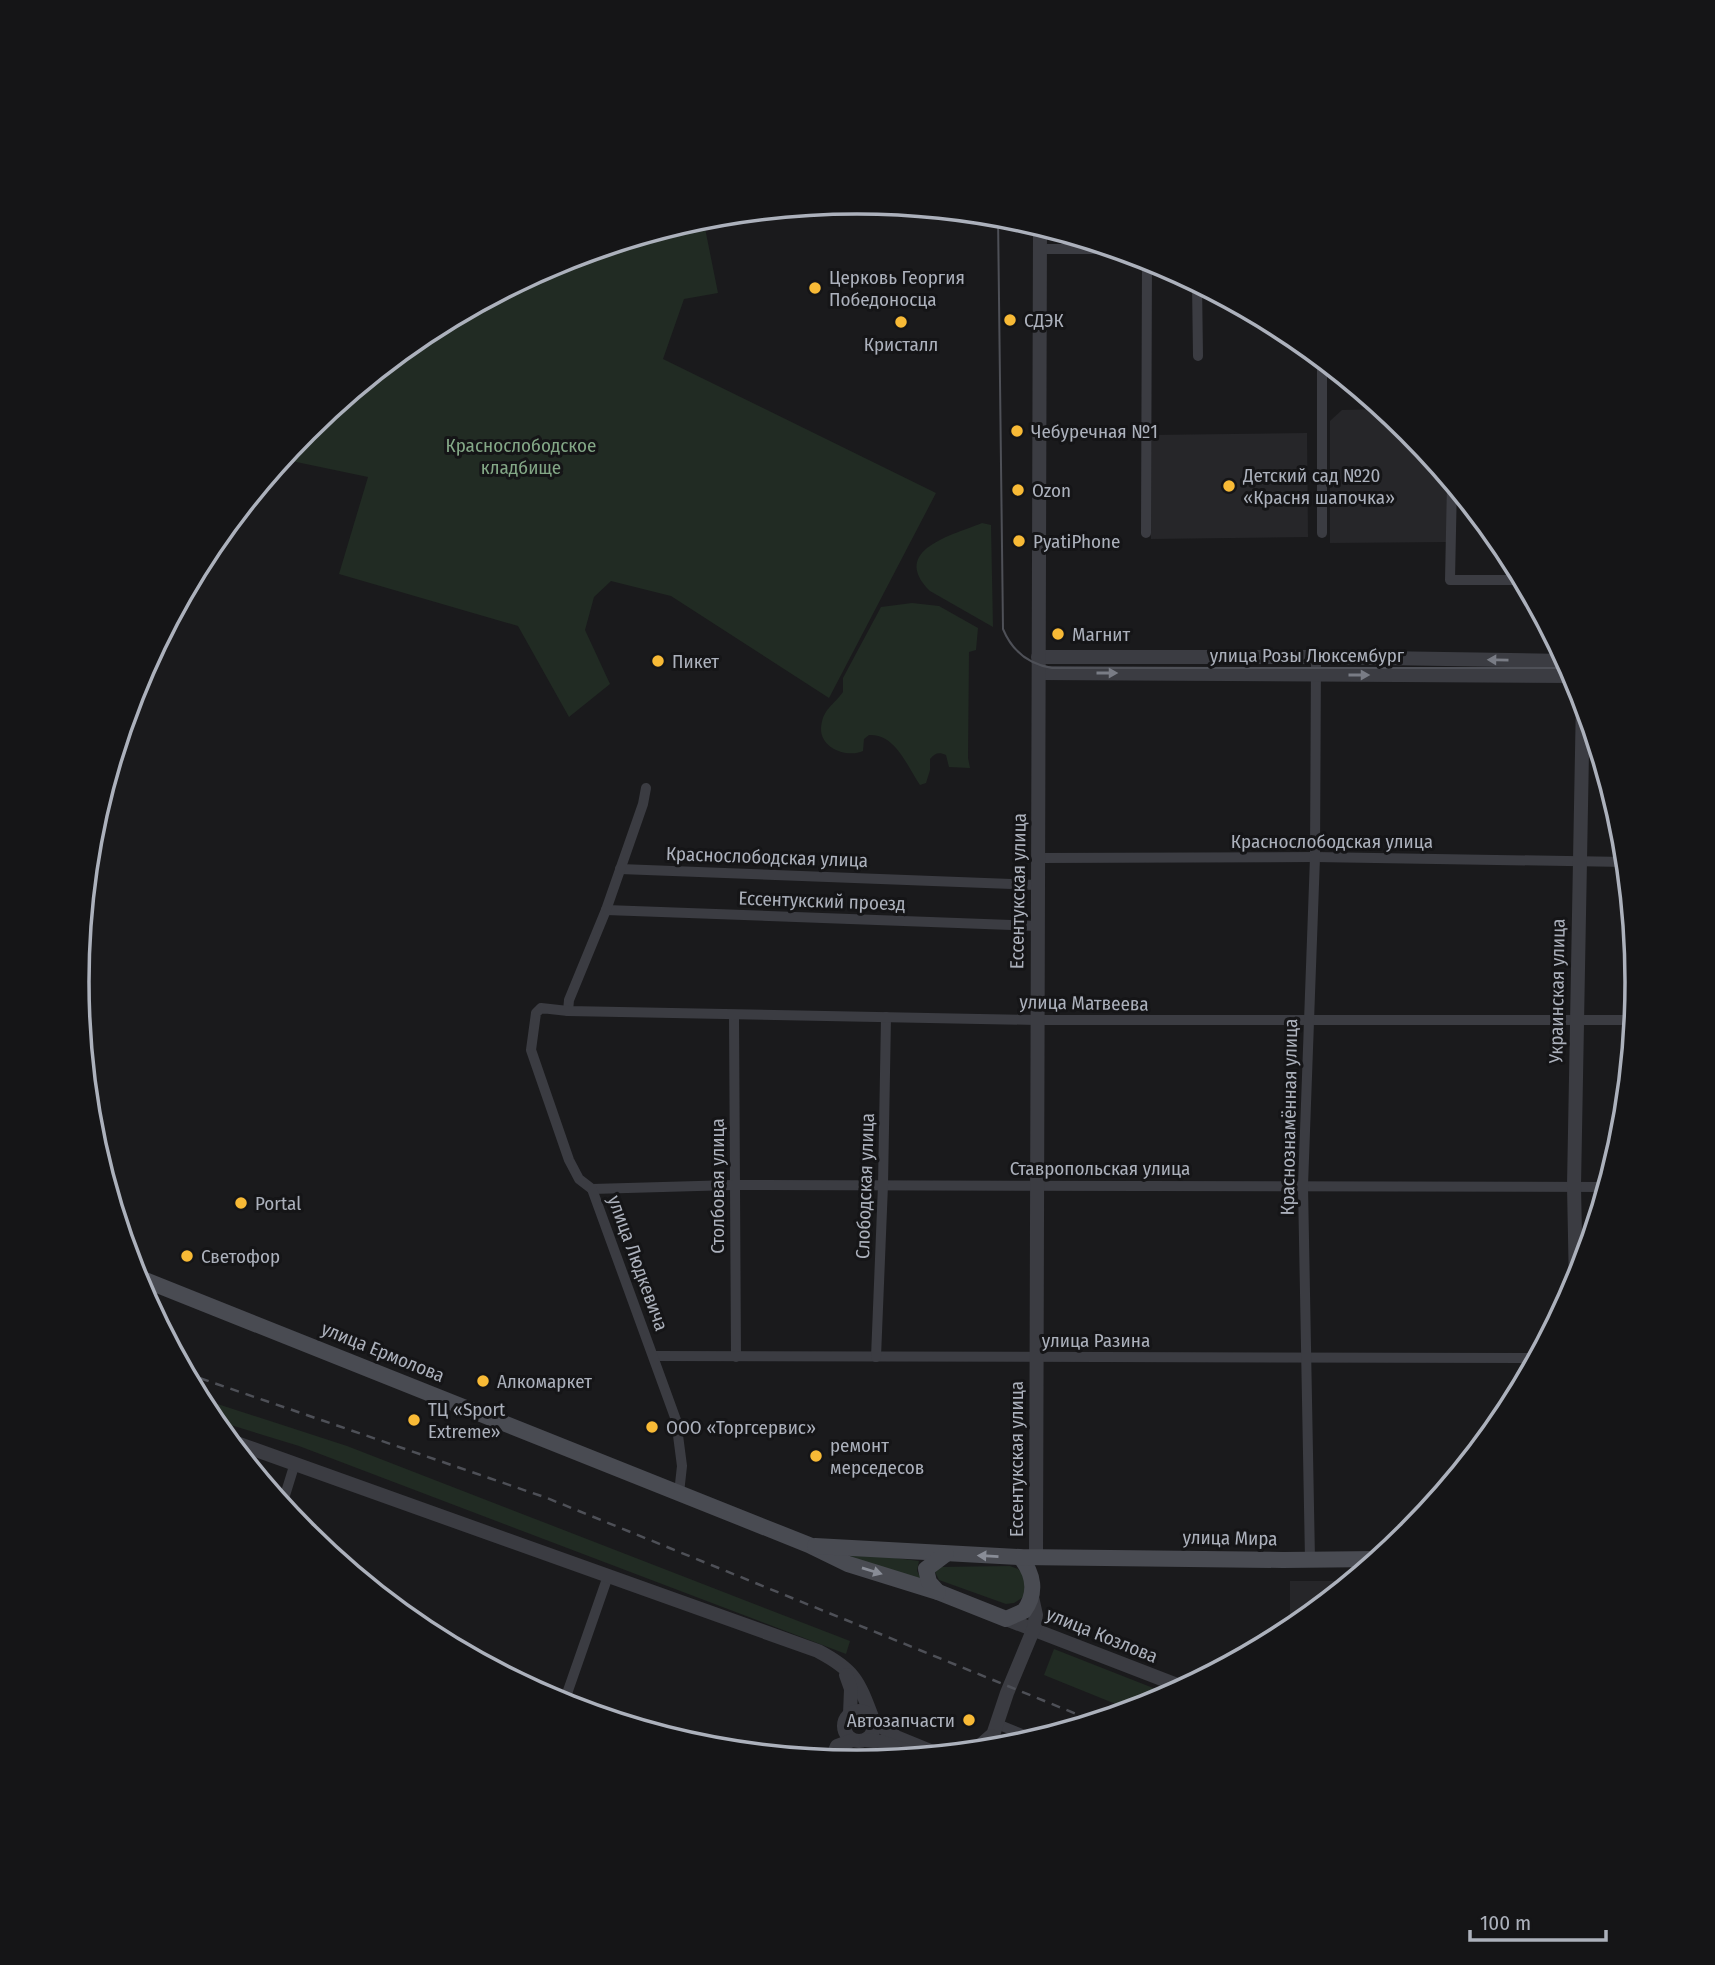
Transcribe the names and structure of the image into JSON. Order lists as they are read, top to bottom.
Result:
{
  "streets": {
    "main road": ["улица Ермолова", "улица Мира"],
    "street": [
      "улица Розы Люксембург",
      "Краснослободская улица",
      "Ессентукская улица",
      "Ессентукский проезд",
      "Украинская улица",
      "улица Матвеева",
      "Краснознамённая улица",
      "Ставропольская улица",
      "Столбовая улица",
      "Слободская улица",
      "улица Людкевича",
      "улица Разина",
      "улица Козлова"
    ]
  },
  "crossings": [
    ["улица Розы Люксембург", "Ессентукская улица"],
    ["улица Розы Люксембург", "Краснознамённая улица"],
    ["Краснослободская улица", "Ессентукская улица"],
    ["Краснослободская улица", "Украинская улица"],
    ["Краснослободская улица", "Краснознамённая улица"],
    ["Ессентукская улица", "Ессентукский проезд"],
    ["Ессентукская улица", "улица Матвеева"],
    ["Ессентукская улица", "Ставропольская улица"],
    ["Ессентукская улица", "улица Разина"],
    ["Ессентукская улица", "улица Мира"],
    ["Украинская улица", "улица Матвеева"],
    ["Украинская улица", "Ставропольская улица"],
    ["улица Матвеева", "Краснознамённая улица"],
    ["улица Матвеева", "Столбовая улица"],
    ["улица Матвеева", "Слободская улица"],
    ["улица Матвеева", "улица Людкевича"],
    ["Краснознамённая улица", "Ставропольская улица"],
    ["Краснознамённая улица", "улица Разина"],
    ["Краснознамённая улица", "улица Мира"],
    ["Ставропольская улица", "Столбовая улица"],
    ["Ставропольская улица", "Слободская улица"],
    ["Ставропольская улица", "улица Людкевича"],
    ["Столбовая улица", "улица Разина"],
    ["Слободская улица", "улица Разина"],
    ["улица Людкевича", "улица Разина"],
    ["улица Людкевича", "улица Ермолова"],
    ["улица Ермолова", "улица Мира"],
    ["улица Мира", "улица Козлова"]
  ],
  "parks": ["Краснослободское кладбище"],
  "places": [
    "Церковь Георгия Победоносца",
    "СДЭК",
    "Кристалл",
    "Чебуречная №1",
    "Детский сад №20 «Красня шапочка»",
    "Ozon",
    "PyatiPhone",
    "Магнит",
    "Пикет",
    "Portal",
    "Светофор",
    "Алкомаркет",
    "ТЦ «Sport Extreme»",
    "ООО «Торгсервис»",
    "ремонт мерседесов",
    "Автозапчасти"
  ],
  "scale_bar": "100 m"
}
